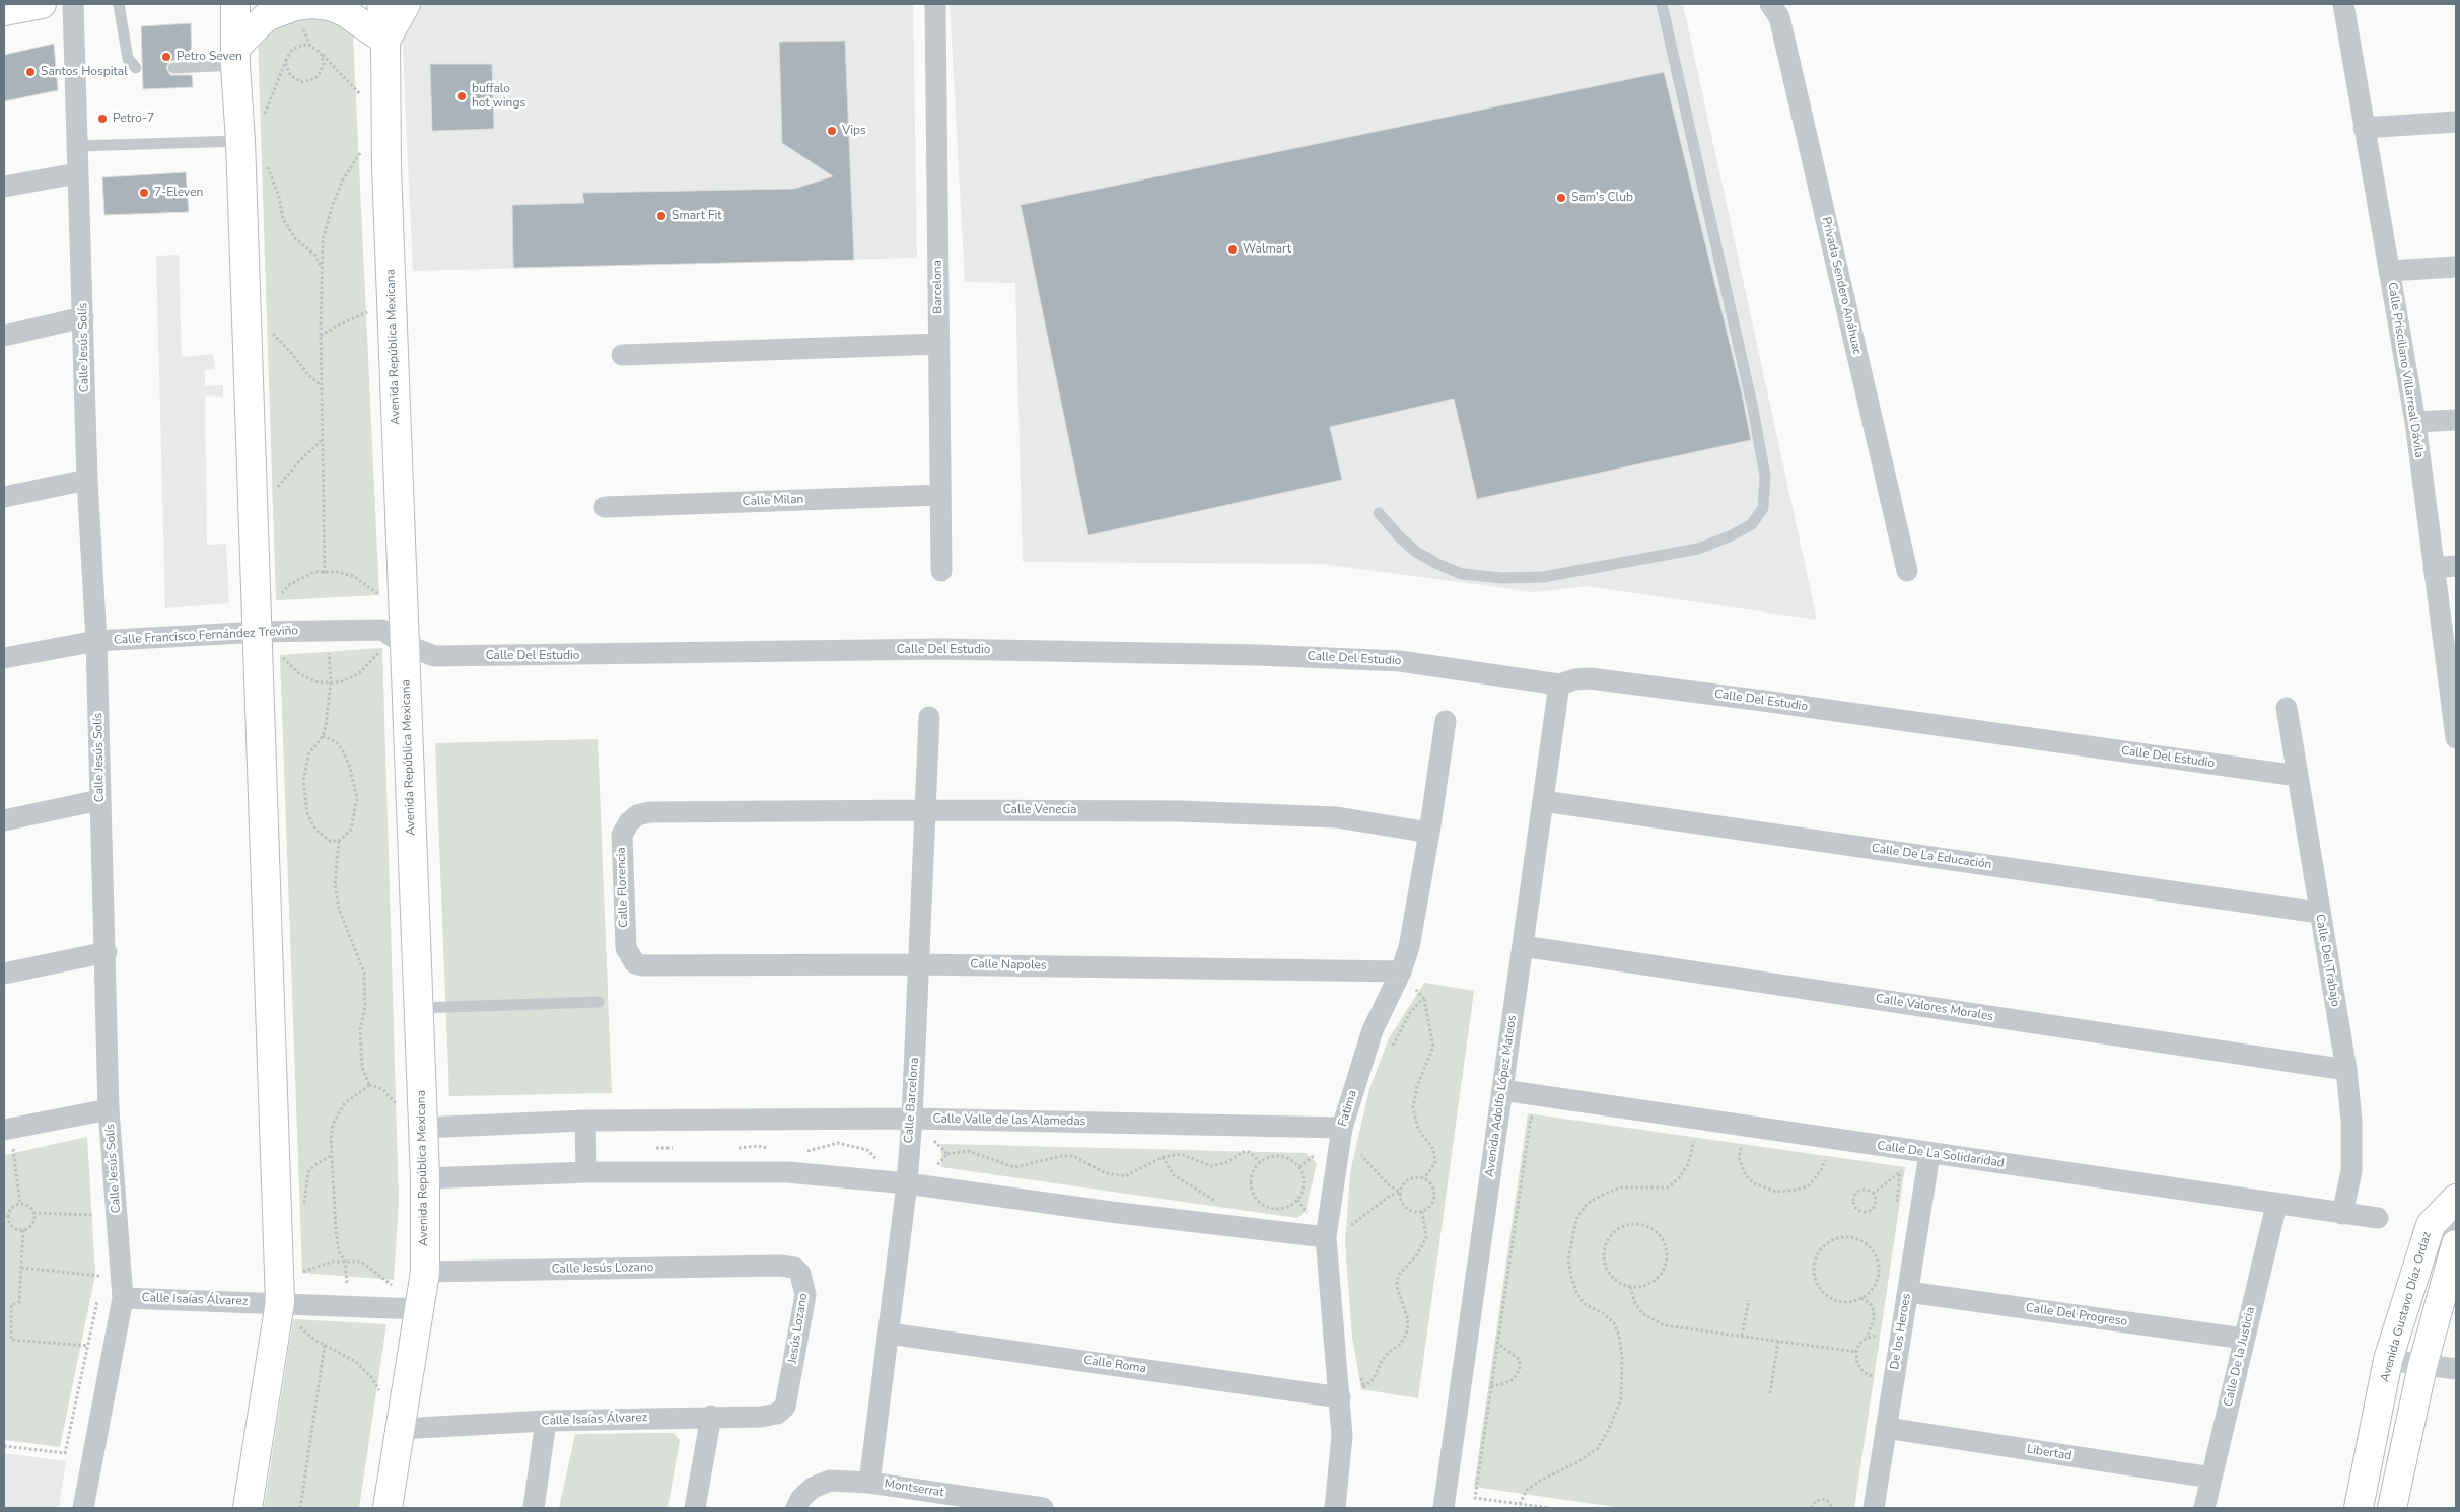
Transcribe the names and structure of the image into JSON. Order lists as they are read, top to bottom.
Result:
{
  "streets": {
    "main road": ["Avenida República Mexicana", "Avenida Gustavo Díaz Ordaz"],
    "street": [
      "Privada Sendero Anáhuac",
      "Barcelona",
      "Calle Jesús Solís",
      "Calle Prisciliano Villarreal Dávila",
      "Calle Milan",
      "Calle Francisco Fernández Treviño",
      "Calle Del Estudio",
      "Calle Venecia",
      "Calle De La Educación",
      "Calle Florencia",
      "Calle Del Trabajo",
      "Calle Napoles",
      "Calle Valores Morales",
      "Avenida Adolfo López Mateos",
      "Calle Barcelona",
      "Fatima",
      "Calle Valle de las Alamedas",
      "Calle De La Solidaridad",
      "Calle Jesús Lozano",
      "Calle Isaías Álvarez",
      "Calle Del Progreso",
      "Jesús Lozano",
      "De los Heroes",
      "Calle De la Justicia",
      "Calle Roma",
      "Libertad",
      "Montserrat"
    ]
  },
  "crossings": [
    ["Barcelona", "Calle Milan"],
    ["Avenida República Mexicana", "Calle Francisco Fernández Treviño"],
    ["Avenida República Mexicana", "Calle Del Estudio"],
    ["Avenida República Mexicana", "Calle Valle de las Alamedas"],
    ["Avenida República Mexicana", "Calle Jesús Lozano"],
    ["Avenida República Mexicana", "Calle Isaías Álvarez"],
    ["Calle Jesús Solís", "Calle Francisco Fernández Treviño"],
    ["Calle Jesús Solís", "Calle Isaías Álvarez"],
    ["Calle Francisco Fernández Treviño", "Calle Del Estudio"],
    ["Calle Del Estudio", "Calle Del Trabajo"],
    ["Calle Del Estudio", "Avenida Adolfo López Mateos"],
    ["Calle Venecia", "Calle Florencia"],
    ["Calle Venecia", "Calle Barcelona"],
    ["Calle Venecia", "Fatima"],
    ["Calle De La Educación", "Calle Del Trabajo"],
    ["Calle De La Educación", "Avenida Adolfo López Mateos"],
    ["Calle Florencia", "Calle Napoles"],
    ["Calle Del Trabajo", "Calle Valores Morales"],
    ["Calle Del Trabajo", "Calle De La Solidaridad"],
    ["Calle Napoles", "Calle Barcelona"],
    ["Calle Napoles", "Fatima"],
    ["Calle Valores Morales", "Avenida Adolfo López Mateos"],
    ["Avenida Adolfo López Mateos", "Calle De La Solidaridad"],
    ["Calle Barcelona", "Calle Valle de las Alamedas"],
    ["Calle Barcelona", "Calle Roma"],
    ["Calle Barcelona", "Montserrat"],
    ["Fatima", "Calle Valle de las Alamedas"],
    ["Fatima", "Calle Roma"],
    ["Calle De La Solidaridad", "De los Heroes"],
    ["Calle De La Solidaridad", "Calle De la Justicia"],
    ["Calle Jesús Lozano", "Jesús Lozano"],
    ["Calle Isaías Álvarez", "Jesús Lozano"],
    ["Calle Del Progreso", "De los Heroes"],
    ["Calle Del Progreso", "Calle De la Justicia"],
    ["De los Heroes", "Libertad"],
    ["Calle De la Justicia", "Libertad"]
  ],
  "places": [
    "Petro Seven",
    "Santos Hospital",
    "buffalo hot wings",
    "Petro-7",
    "Vips",
    "7-Eleven",
    "Sam's Club",
    "Smart Fit",
    "Walmart"
  ]
}
